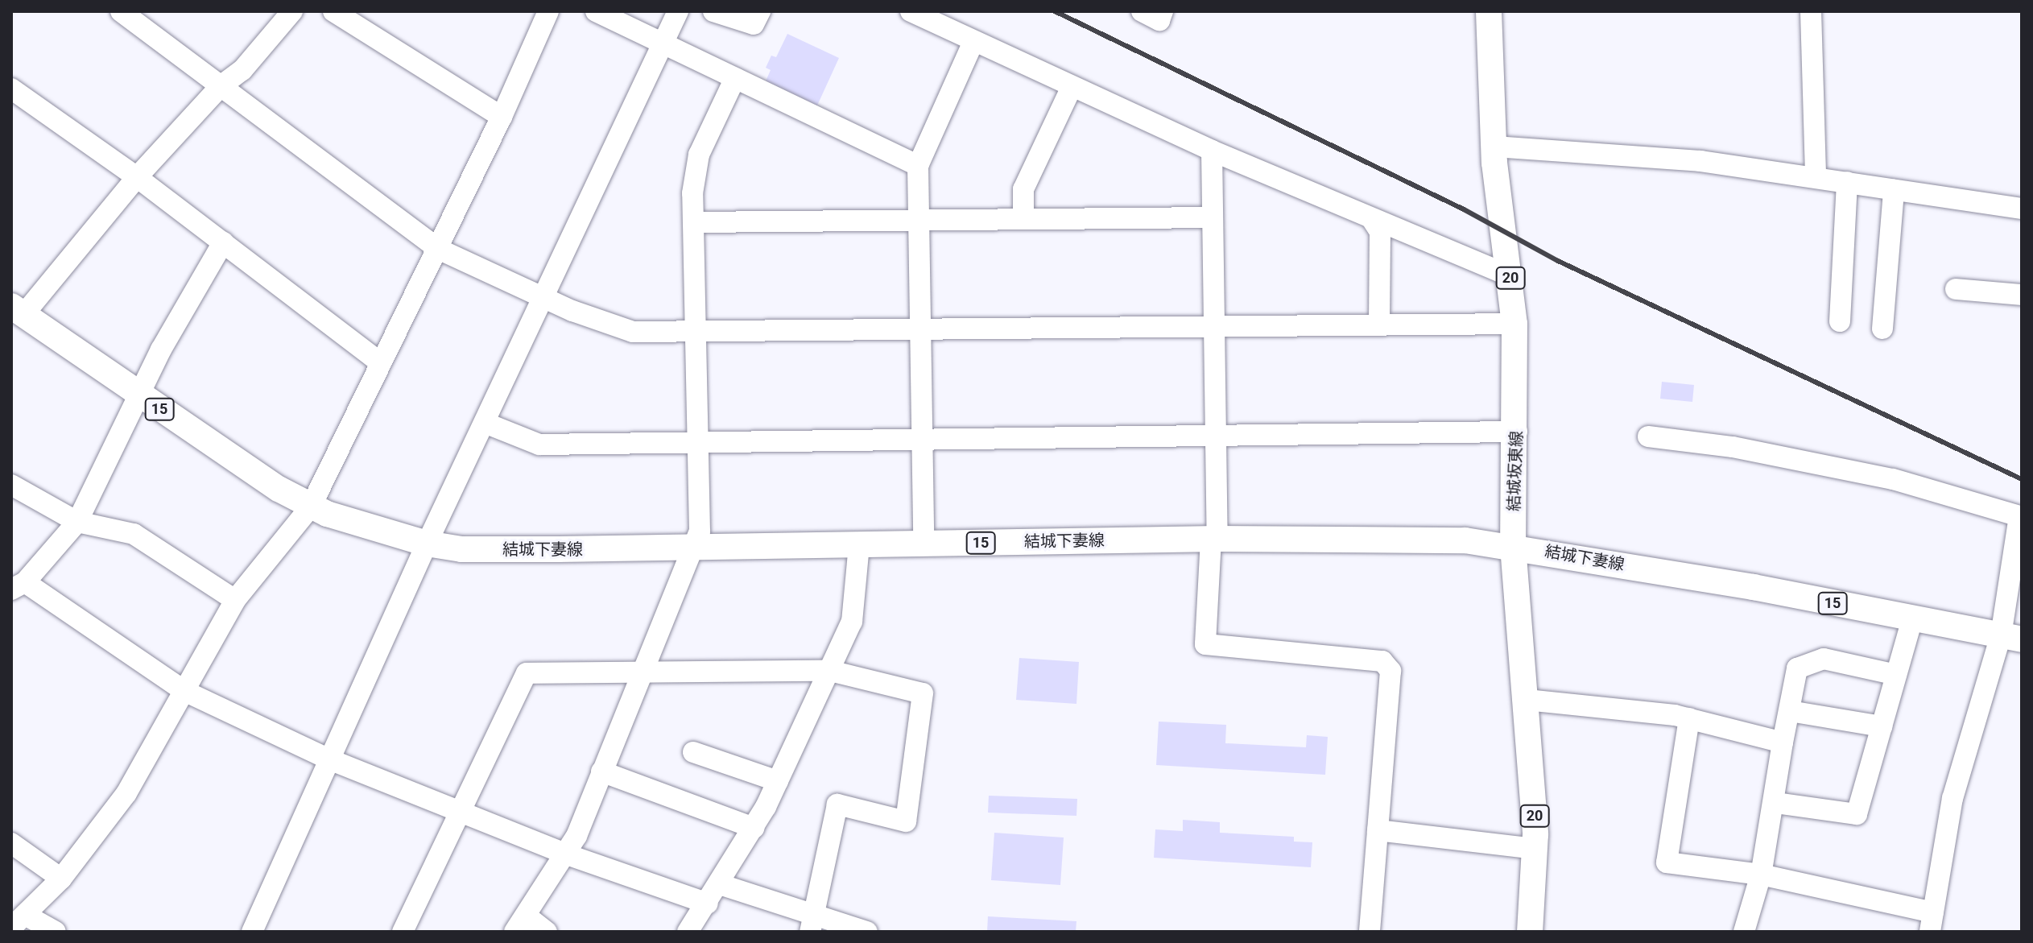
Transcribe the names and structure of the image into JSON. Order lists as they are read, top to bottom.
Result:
{
  "streets": {
    "main road": [
      "20",
      "15",
      "結城坂東線",
      "結城下妻線"
    ]
  },
  "crossings": [
    ["結城坂東線", "結城下妻線"]
  ]
}
